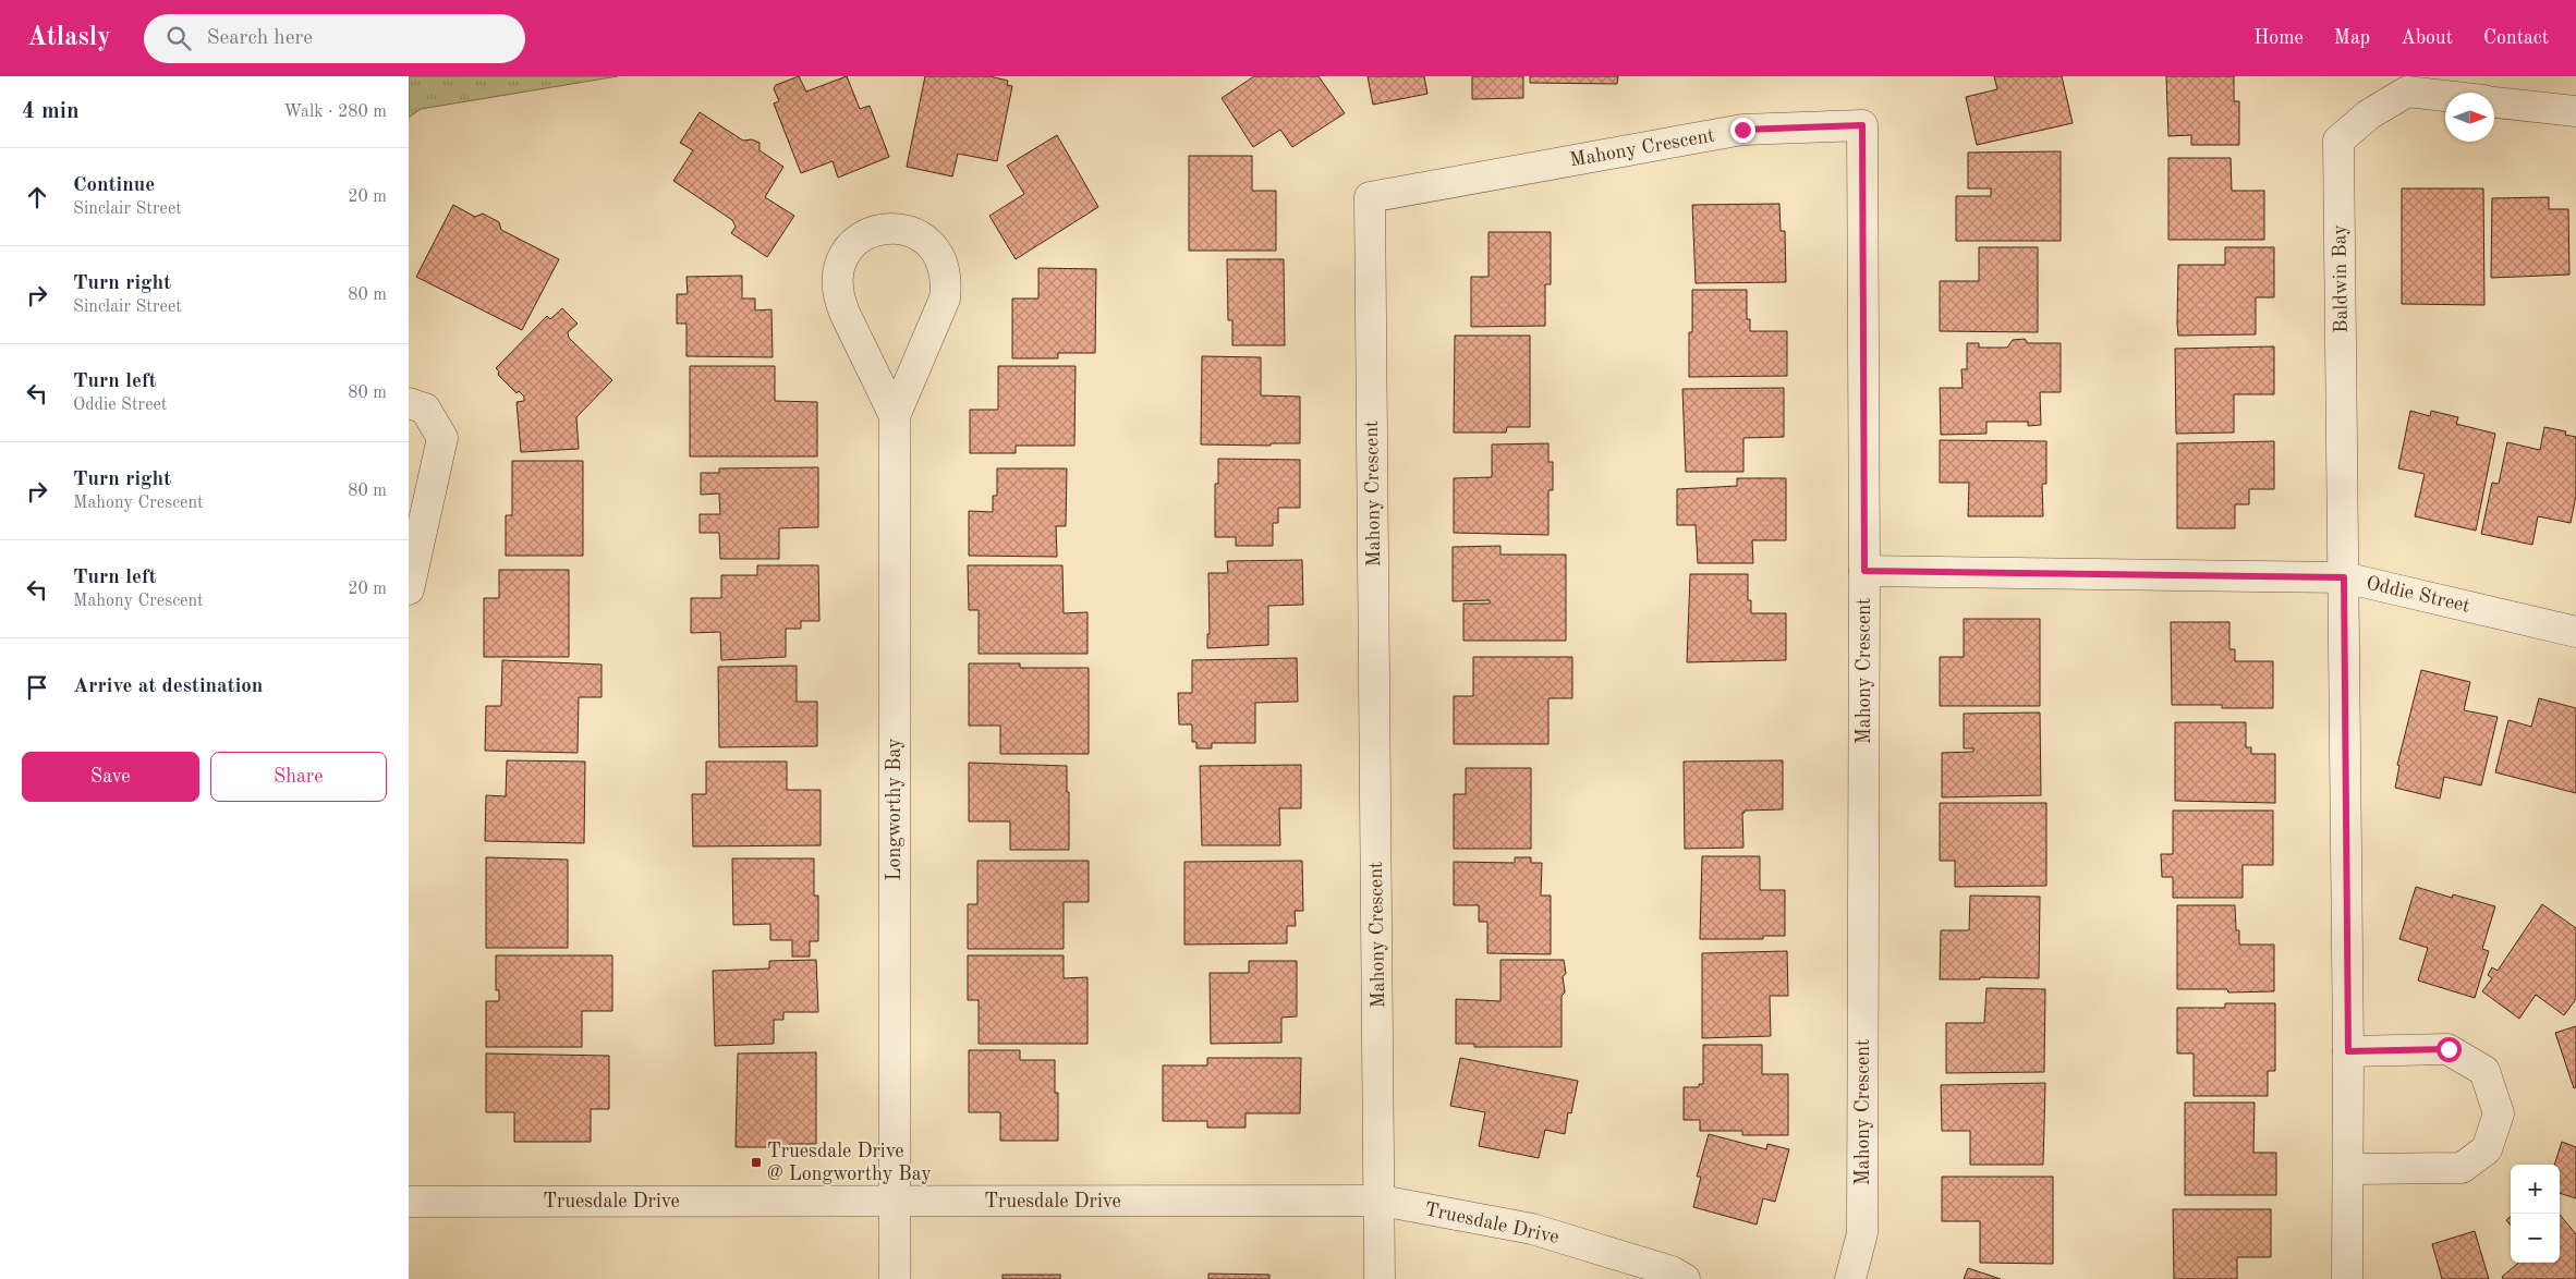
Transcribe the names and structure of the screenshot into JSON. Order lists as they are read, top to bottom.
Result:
{
  "streets": {
    "street": [
      "Mahony Crescent",
      "Baldwin Bay",
      "Oddie Street",
      "Longworthy Bay",
      "Truesdale Drive"
    ]
  },
  "crossings": [
    ["Mahony Crescent", "Oddie Street"],
    ["Mahony Crescent", "Truesdale Drive"],
    ["Baldwin Bay", "Oddie Street"],
    ["Longworthy Bay", "Truesdale Drive"]
  ],
  "places": {
    "transit": ["Truesdale Drive @ Longworthy Bay"]
  },
  "north": "right",
  "page": {
    "header": "Atlasly",
    "search": "Search here",
    "nav": [
      "Home",
      "Map",
      "About",
      "Contact"
    ],
    "heading": ["4 min", "Walk · 280 m"],
    "list": [
      ["Continue", "Sinclair Street", "20 m"],
      ["Turn right", "Sinclair Street", "80 m"],
      ["Turn left", "Oddie Street", "80 m"],
      ["Turn right", "Mahony Crescent", "80 m"],
      ["Turn left", "Mahony Crescent", "20 m"],
      "Arrive at destination"
    ],
    "buttons": ["Save", "Share"],
    "map_buttons": ["+", "−"]
  }
}
